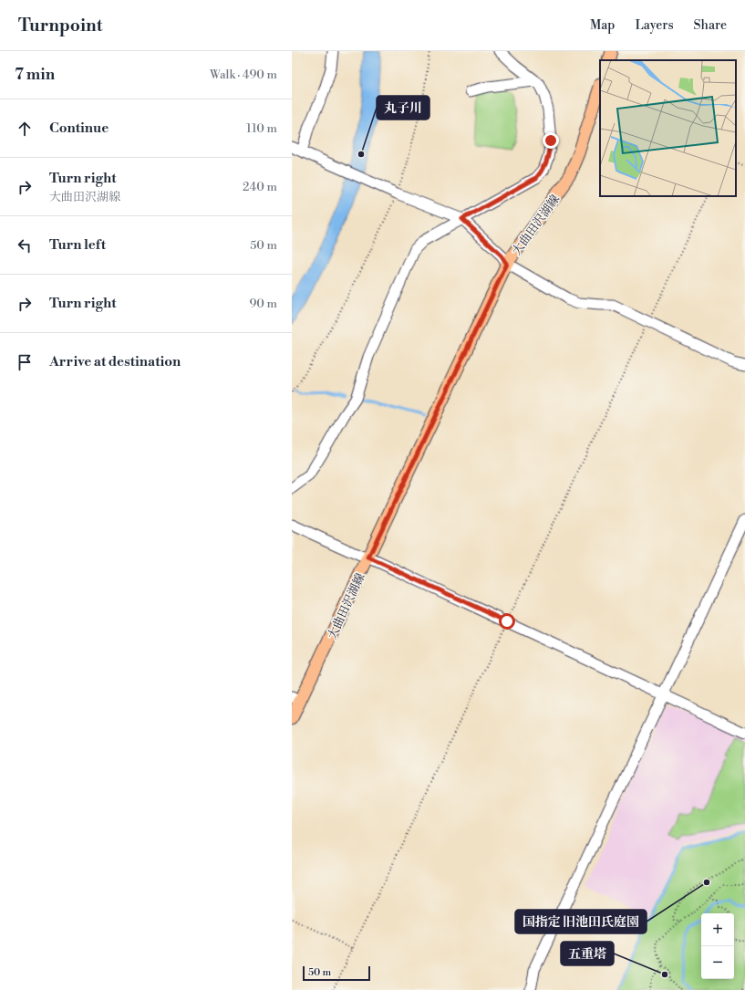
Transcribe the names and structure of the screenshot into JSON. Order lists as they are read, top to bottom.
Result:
{
  "streets": {
    "main road": ["大曲田沢湖線"]
  },
  "places": ["丸子川", "国指定 旧池田氏庭園", "五重塔"],
  "scale_bar": "50 m",
  "page": {
    "header": "Turnpoint",
    "nav": ["Map", "Layers", "Share"],
    "heading": ["7 min", "Walk · 490 m"],
    "list": [
      ["Continue", "110 m"],
      ["Turn right", "大曲田沢湖線", "240 m"],
      ["Turn left", "50 m"],
      ["Turn right", "90 m"],
      "Arrive at destination"
    ],
    "map_buttons": ["+", "−"],
    "scale": "50 m"
  }
}
